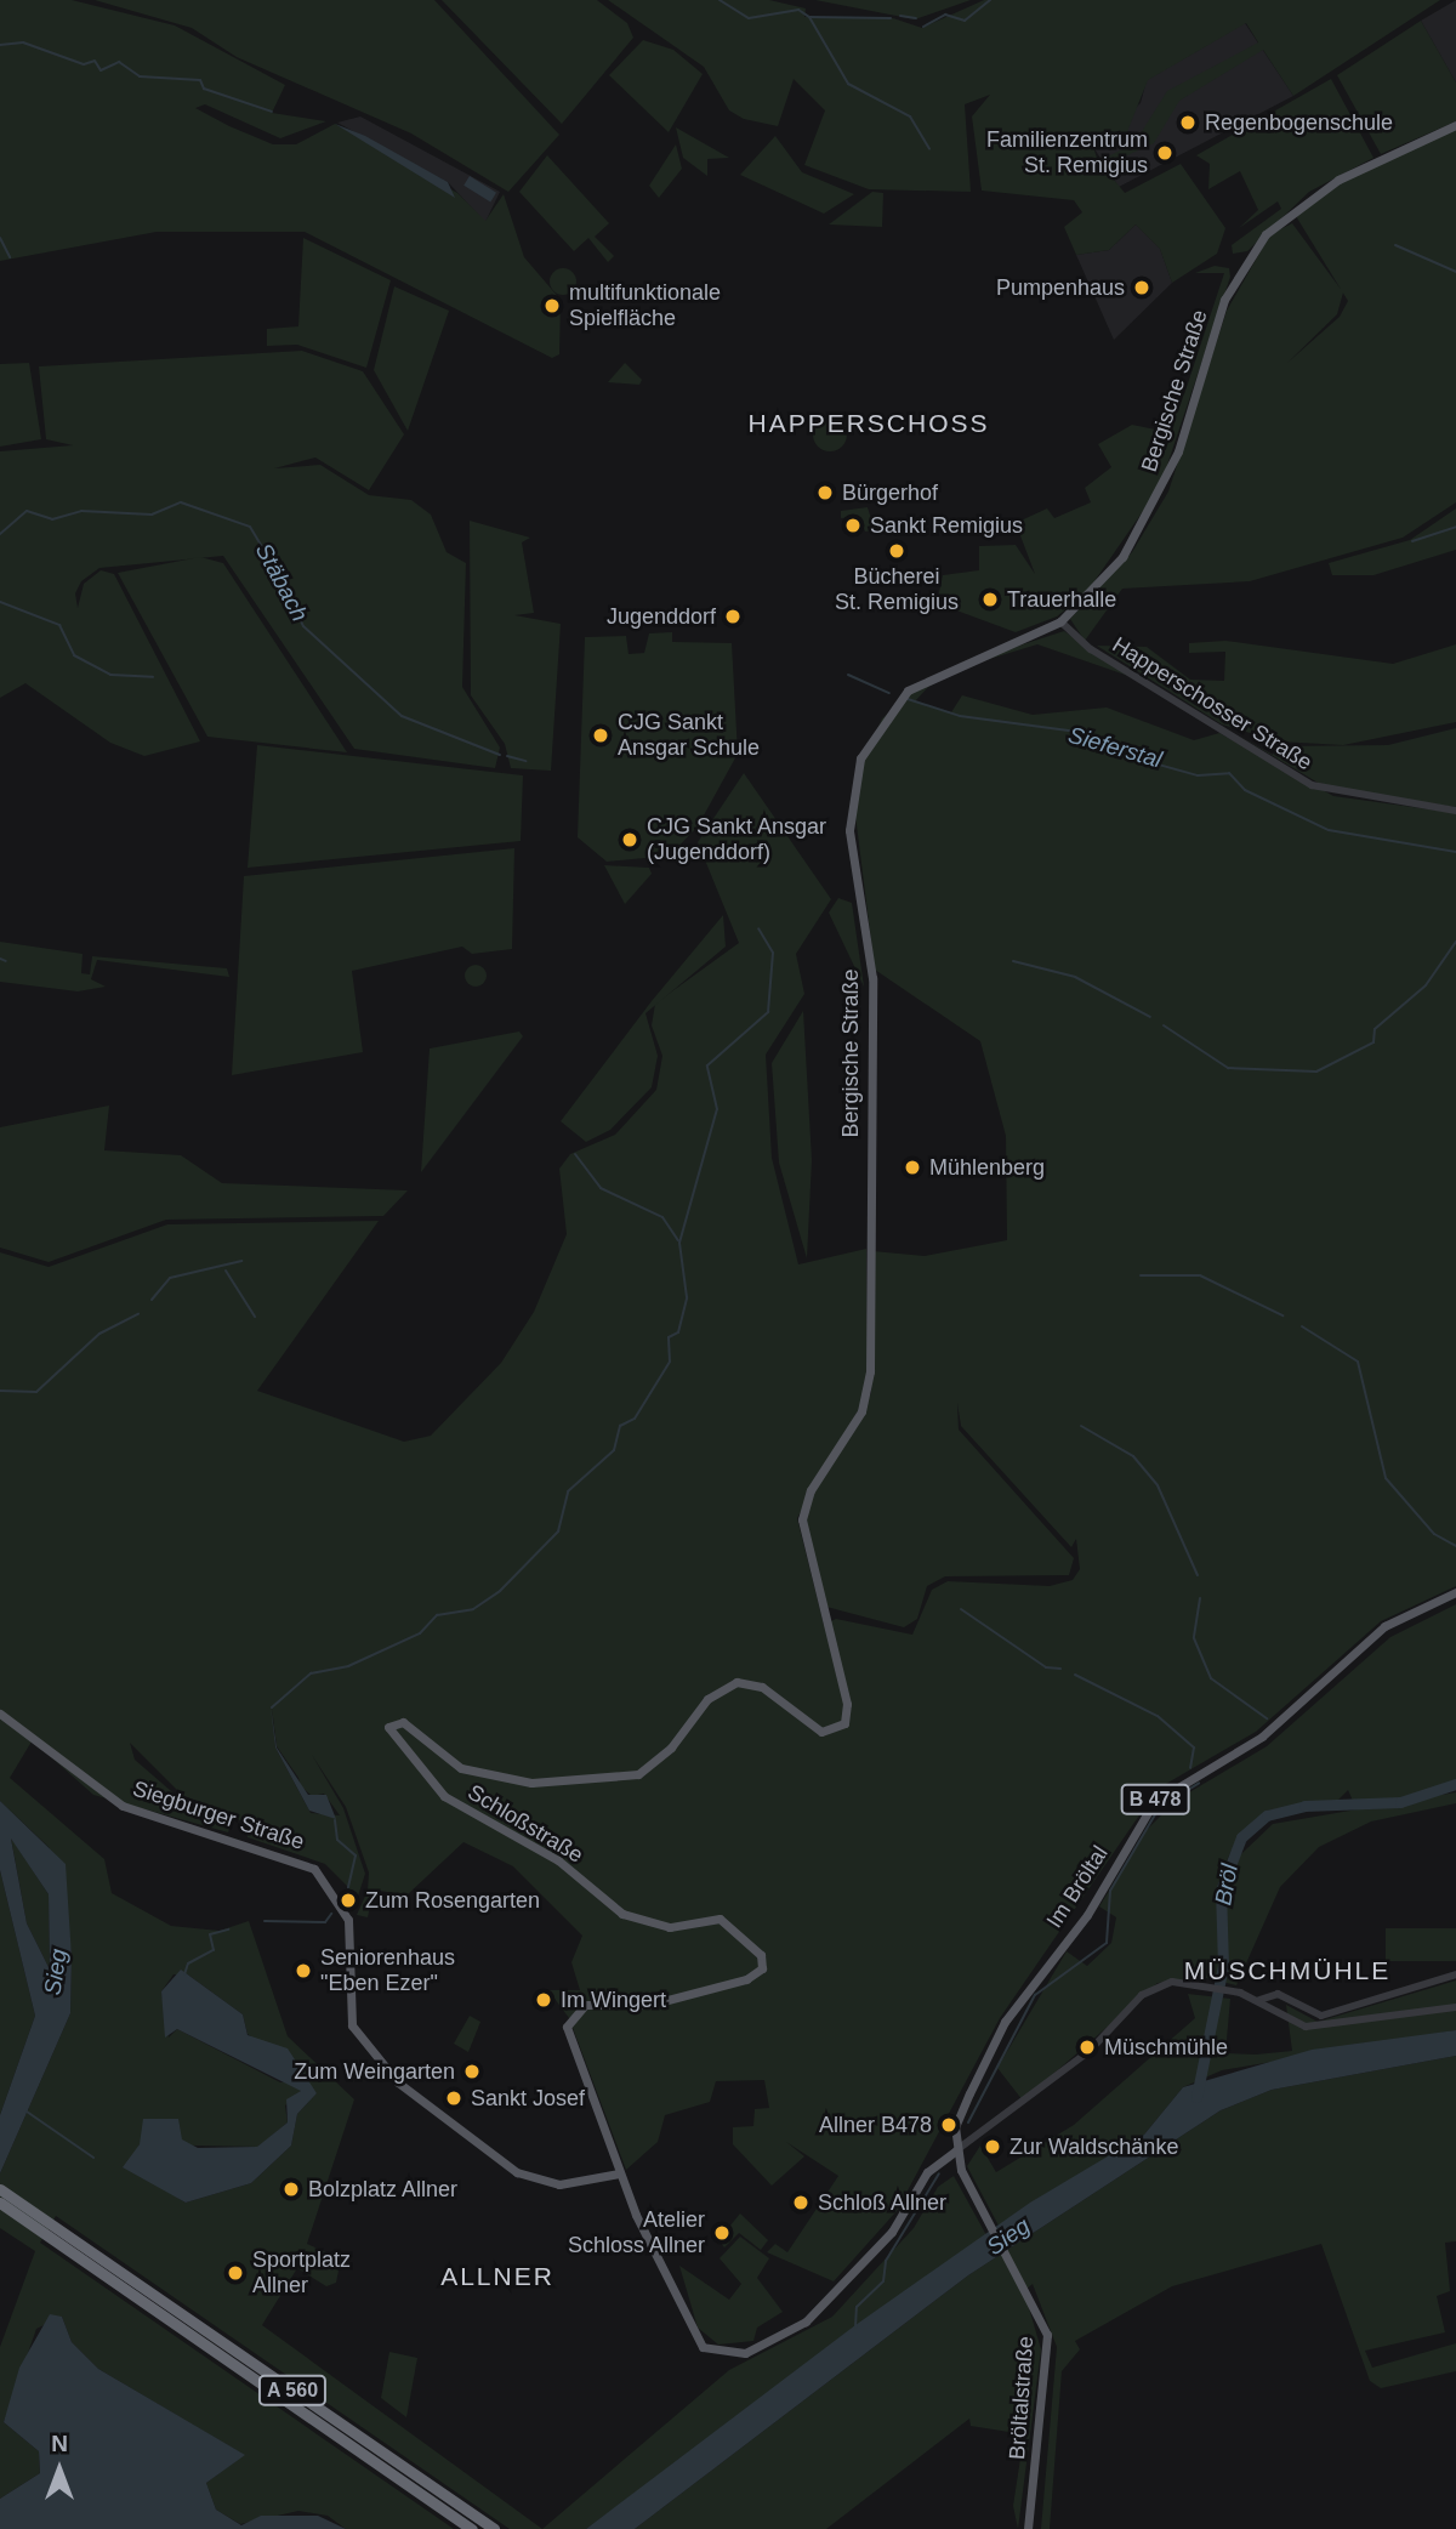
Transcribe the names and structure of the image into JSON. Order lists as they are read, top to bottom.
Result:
{
  "streets": {
    "highway": ["A 560"],
    "main road": [
      "Bergische Straße",
      "B 478",
      "Siegburger Straße",
      "Schloßstraße",
      "Im Bröltal",
      "Bröltalstraße"
    ],
    "street": ["Happerschosser Straße"]
  },
  "crossings": [
    ["Bergische Straße", "Happerschosser Straße"],
    ["Bergische Straße", "Schloßstraße"],
    ["Siegburger Straße", "Schloßstraße"],
    ["Schloßstraße", "Im Bröltal"],
    ["Schloßstraße", "Bröltalstraße"],
    ["Im Bröltal", "Bröltalstraße"]
  ],
  "districts": ["HAPPERSCHOSS", "MÜSCHMÜHLE", "ALLNER"],
  "water": [
    "Stäbach",
    "Sieferstal",
    "Bröl",
    "Sieg"
  ],
  "places": [
    "Regenbogenschule",
    "Familienzentrum St. Remigius",
    "Pumpenhaus",
    "multifunktionale Spielfläche",
    "Bürgerhof",
    "Sankt Remigius",
    "Bücherei St. Remigius",
    "Trauerhalle",
    "Jugenddorf",
    "CJG Sankt Ansgar Schule",
    "CJG Sankt Ansgar (Jugenddorf)",
    "Mühlenberg",
    "Zum Rosengarten",
    "Seniorenhaus \"Eben Ezer\"",
    "Im Wingert",
    "Müschmühle",
    "Zum Weingarten",
    "Sankt Josef",
    "Allner B478",
    "Zur Waldschänke",
    "Bolzplatz Allner",
    "Schloß Allner",
    "Atelier Schloss Allner",
    "Sportplatz Allner"
  ],
  "north": "top"
}
